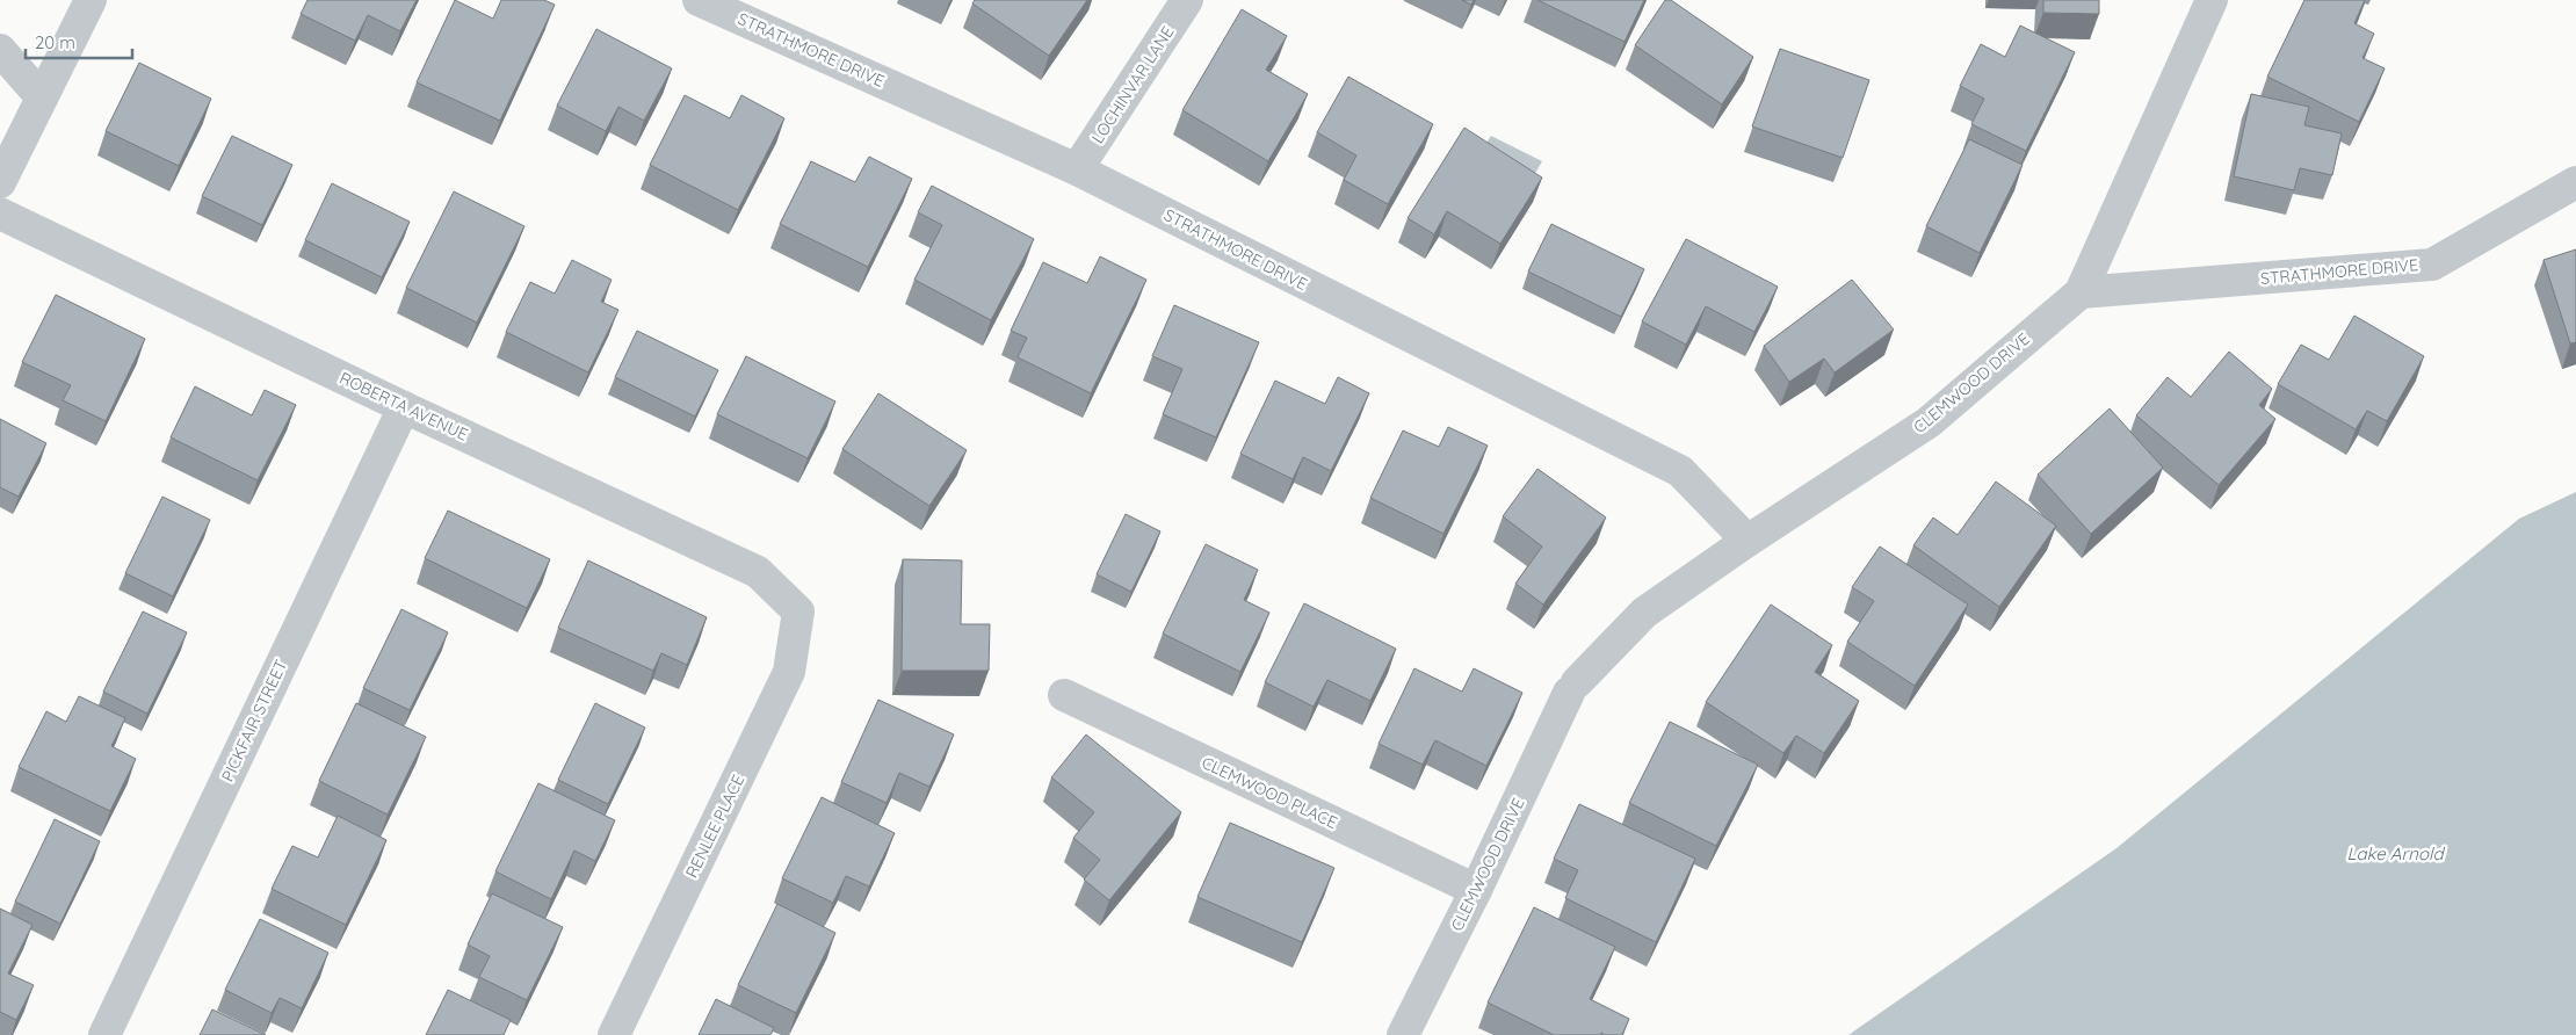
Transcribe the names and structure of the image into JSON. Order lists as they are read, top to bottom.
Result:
{
  "streets": {
    "street": [
      "STRATHMORE DRIVE",
      "LOCHINVAR LANE",
      "CLEMWOOD DRIVE",
      "ROBERTA AVENUE",
      "PICKFAIR STREET",
      "CLEMWOOD PLACE",
      "RENLEE PLACE"
    ]
  },
  "crossings": [
    ["STRATHMORE DRIVE", "LOCHINVAR LANE"],
    ["STRATHMORE DRIVE", "CLEMWOOD DRIVE"],
    ["CLEMWOOD DRIVE", "CLEMWOOD PLACE"],
    ["ROBERTA AVENUE", "PICKFAIR STREET"],
    ["ROBERTA AVENUE", "RENLEE PLACE"]
  ],
  "water": ["Lake Arnold"],
  "scale_bar": "20 m"
}
